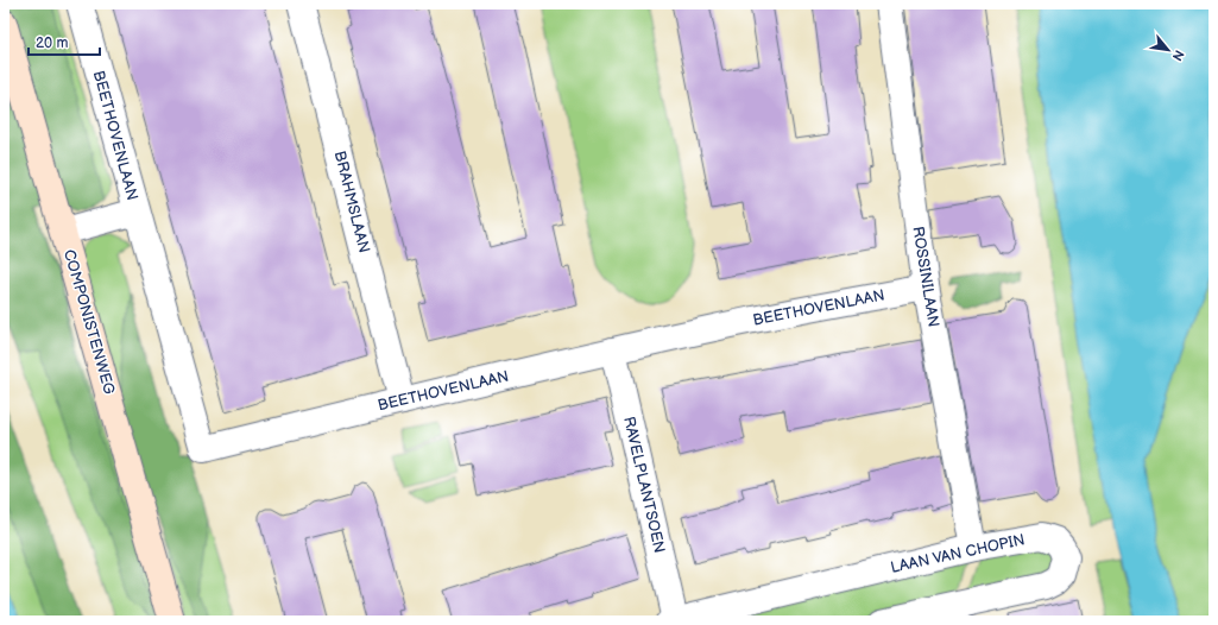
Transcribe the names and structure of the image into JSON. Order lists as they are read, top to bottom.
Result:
{
  "streets": {
    "main road": ["COMPONISTENWEG"],
    "street": [
      "BEETHOVENLAAN",
      "BRAHMSLAAN",
      "ROSSINILAAN",
      "RAVELPLANTSOEN",
      "LAAN VAN CHOPIN"
    ]
  },
  "crossings": [
    ["BEETHOVENLAAN", "BRAHMSLAAN"],
    ["BEETHOVENLAAN", "ROSSINILAAN"],
    ["BEETHOVENLAAN", "COMPONISTENWEG"],
    ["BEETHOVENLAAN", "RAVELPLANTSOEN"],
    ["ROSSINILAAN", "LAAN VAN CHOPIN"],
    ["RAVELPLANTSOEN", "LAAN VAN CHOPIN"]
  ],
  "scale_bar": "20 m",
  "north": "bottom right"
}
